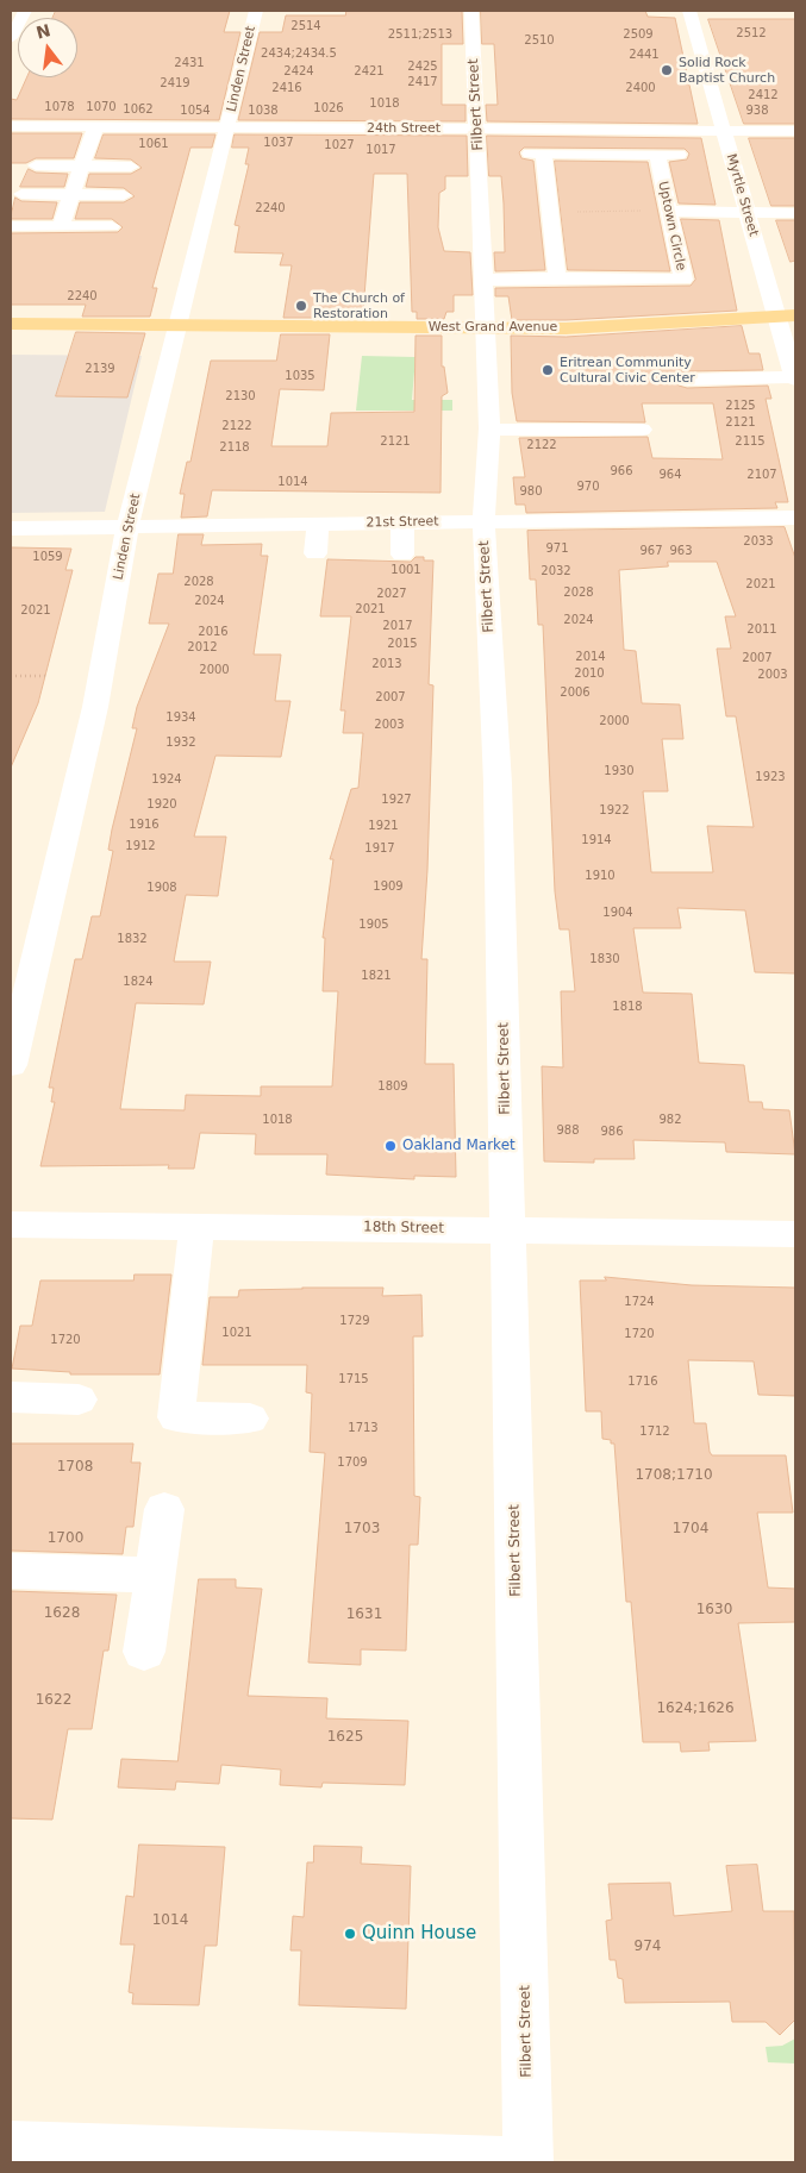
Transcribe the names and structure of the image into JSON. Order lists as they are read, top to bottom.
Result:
{
  "streets": {
    "main road": ["West Grand Avenue"],
    "street": [
      "Linden Street",
      "Filbert Street",
      "24th Street",
      "Myrtle Street",
      "Uptown Circle",
      "21st Street",
      "18th Street"
    ]
  },
  "crossings": [
    ["Linden Street", "24th Street"],
    ["Linden Street", "West Grand Avenue"],
    ["Linden Street", "21st Street"],
    ["Filbert Street", "24th Street"],
    ["Filbert Street", "Uptown Circle"],
    ["Filbert Street", "West Grand Avenue"],
    ["Filbert Street", "21st Street"],
    ["Filbert Street", "18th Street"],
    ["24th Street", "Myrtle Street"],
    ["Myrtle Street", "West Grand Avenue"]
  ],
  "places": [
    "Solid Rock Baptist Church",
    "The Church of Restoration",
    "Eritrean Community Cultural Civic Center",
    "Oakland Market",
    "Quinn House"
  ],
  "house_numbers": [
    "2514",
    "2512",
    "2511;2513",
    "2509",
    "2510",
    "2434;2434.5",
    "2441",
    "2431",
    "2425",
    "2424",
    "2421",
    "2417",
    "2419",
    "2416",
    "2400",
    "2412",
    "1018",
    "1078",
    "1070",
    "1026",
    "1062",
    "1054",
    "1038",
    "938",
    "1037",
    "1061",
    "1027",
    "1017",
    "2240",
    "2240",
    "2139",
    "1035",
    "2130",
    "2125",
    "2121",
    "2122",
    "2121",
    "2115",
    "2122",
    "2118",
    "966",
    "964",
    "2107",
    "1014",
    "970",
    "980",
    "2033",
    "971",
    "967",
    "963",
    "1059",
    "1001",
    "2032",
    "2028",
    "2021",
    "2028",
    "2027",
    "2024",
    "2021",
    "2021",
    "2024",
    "2017",
    "2011",
    "2016",
    "2015",
    "2012",
    "2014",
    "2007",
    "2013",
    "2000",
    "2010",
    "2003",
    "2006",
    "2007",
    "1934",
    "2000",
    "2003",
    "1932",
    "1930",
    "1923",
    "1924",
    "1927",
    "1920",
    "1922",
    "1916",
    "1921",
    "1914",
    "1912",
    "1917",
    "1910",
    "1909",
    "1908",
    "1904",
    "1905",
    "1832",
    "1830",
    "1821",
    "1824",
    "1818",
    "1809",
    "1018",
    "982",
    "988",
    "986",
    "1724",
    "1729",
    "1021",
    "1720",
    "1720",
    "1715",
    "1716",
    "1713",
    "1712",
    "1709",
    "1708",
    "1708;1710",
    "1703",
    "1704",
    "1700",
    "1630",
    "1628",
    "1631",
    "1622",
    "1624;1626",
    "1625",
    "1014",
    "974"
  ],
  "north": "top"
}
